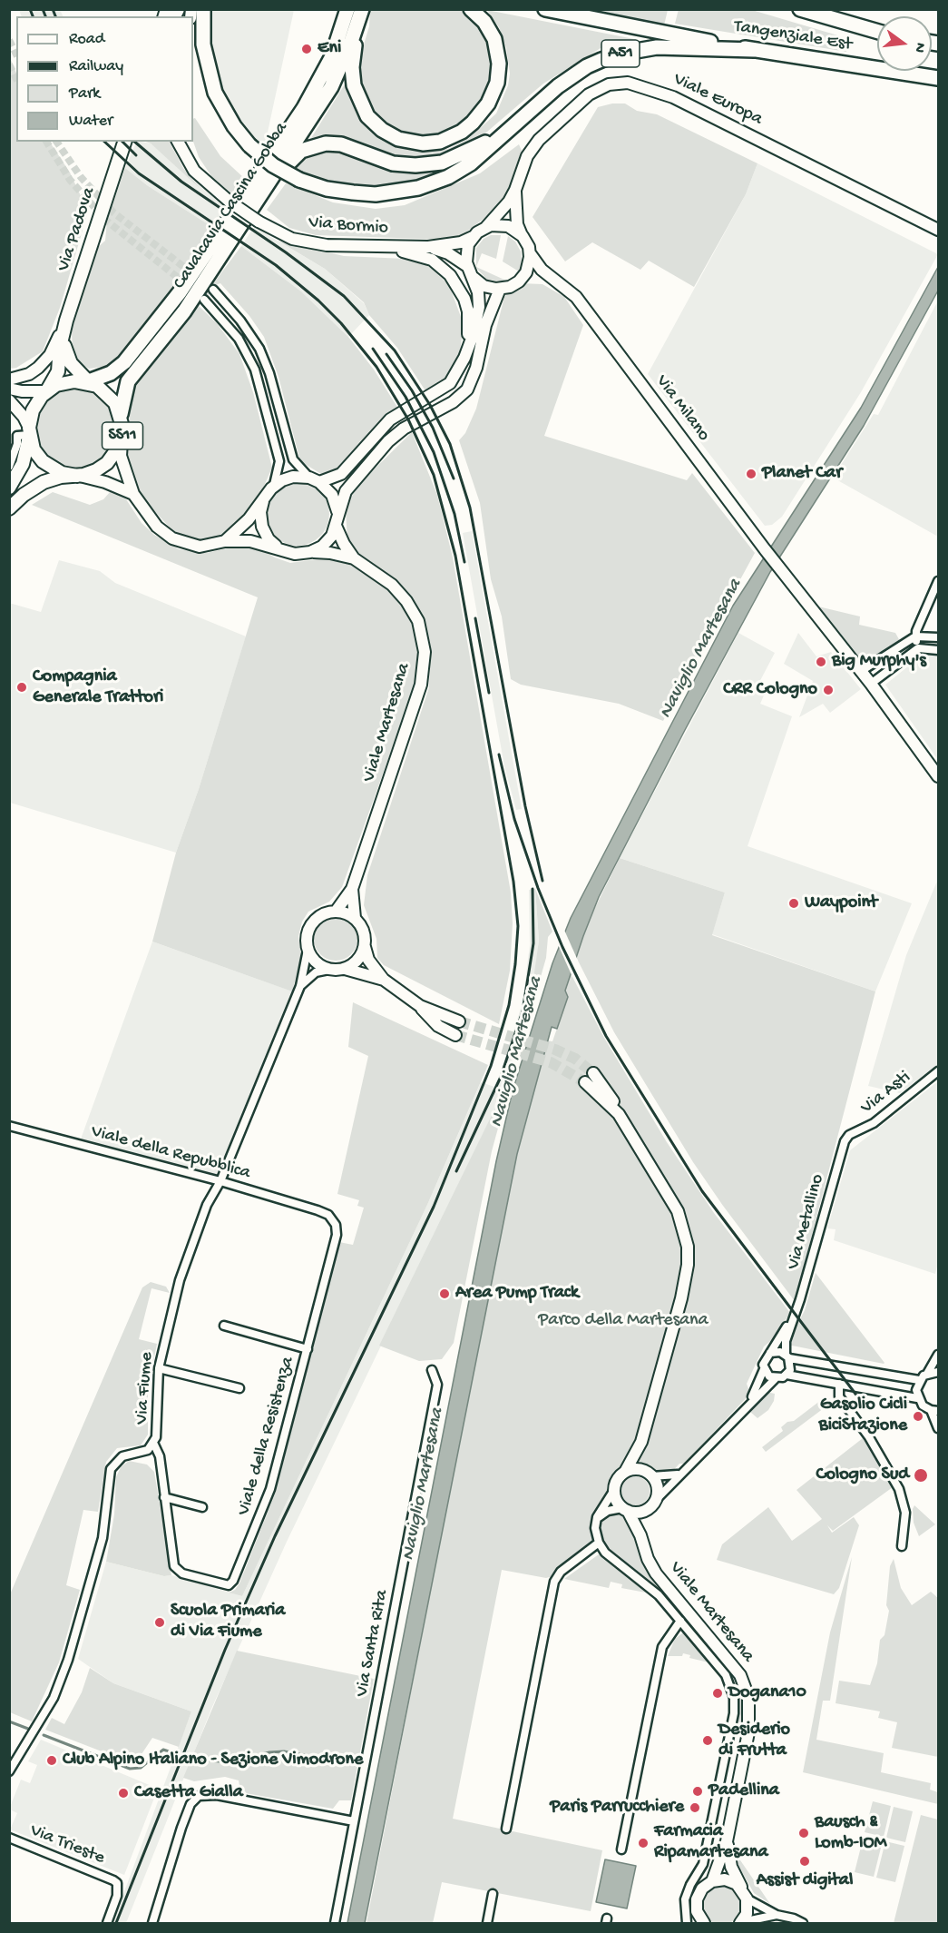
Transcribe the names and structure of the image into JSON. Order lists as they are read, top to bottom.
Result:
{
  "streets": {
    "highway": ["Tangenziale Est", "A51", "Cavalcavia Cascina Gobba"],
    "main road": ["Via Padova", "SS11"],
    "street": [
      "Viale Europa",
      "Via Bormio",
      "Via Milano",
      "Viale Martesana",
      "Via Asti",
      "Viale della Repubblica",
      "Via Metallino",
      "Via Fiume",
      "Viale della Resistenza",
      "Via Santa Rita",
      "Via Trieste"
    ]
  },
  "crossings": [
    ["Tangenziale Est", "A51"],
    ["Viale Europa", "Via Bormio"],
    ["Viale Europa", "Via Milano"],
    ["Cavalcavia Cascina Gobba", "Via Padova"],
    ["Cavalcavia Cascina Gobba", "SS11"],
    ["Via Bormio", "Via Milano"],
    ["Via Padova", "SS11"],
    ["Viale Martesana", "Via Fiume"],
    ["Via Asti", "Via Metallino"],
    ["Viale della Repubblica", "Via Fiume"],
    ["Viale della Repubblica", "Viale della Resistenza"],
    ["Via Fiume", "Viale della Resistenza"]
  ],
  "water": ["Naviglio Martesana"],
  "parks": ["Parco della Martesana"],
  "places": [
    "Eni",
    "Planet Car",
    "Big Murphy's",
    "Compagnia Generale Trattori",
    "CRR Cologno",
    "Waypoint",
    "Area Pump Track",
    "Gasolio Cicli BiciStazione",
    "Cologno Sud",
    "Scuola Primaria di Via Fiume",
    "Dogana10",
    "Desiderio di Frutta",
    "Club Alpino Italiano - Sezione Vimodrone",
    "Padellina",
    "Casetta Gialla",
    "Paris Parrucchiere",
    "Bausch & Lomb-IOM",
    "Farmacia Ripamartesana",
    "Assist digital"
  ],
  "legend": [
    "Road",
    "Railway",
    "Park",
    "Water"
  ],
  "north": "right"
}
